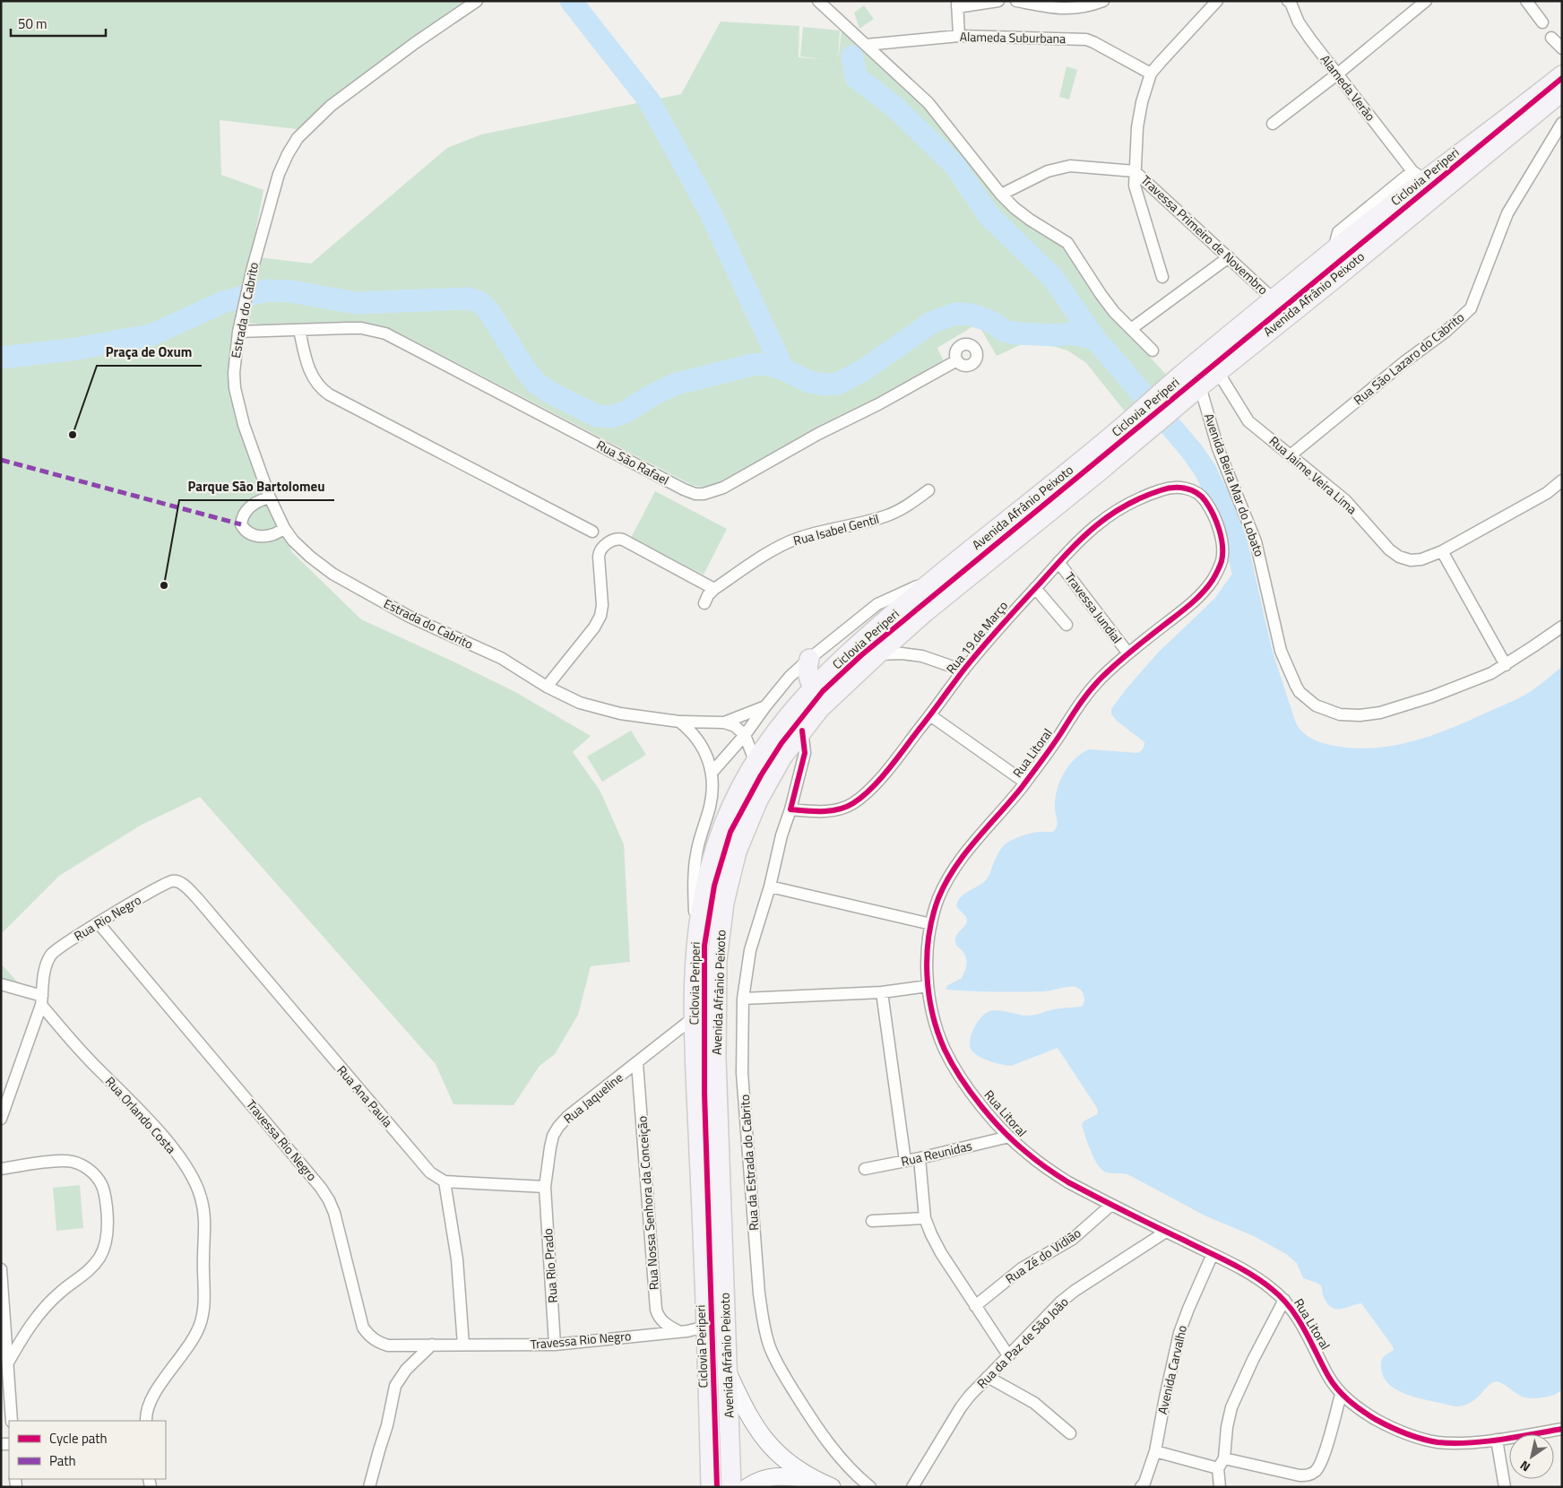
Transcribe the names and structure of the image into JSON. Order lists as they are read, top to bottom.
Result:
{
  "streets": {
    "main road": ["Avenida Afrânio Peixoto"],
    "street": [
      "Alameda Suburbana",
      "Alameda Verão",
      "Travessa Primeiro de Novembro",
      "Estrada do Cabrito",
      "Rua São Lazaro do Cabrito",
      "Rua São Rafael",
      "Rua Jaime Veira Lima",
      "Avenida Beira Mar do Lobato",
      "Rua Isabel Gentil",
      "Travessa Jundial",
      "Rua 19 de Março",
      "Rua Litoral",
      "Rua Rio Negro",
      "Rua Ana Paula",
      "Rua Jaqueline",
      "Rua Orlando Costa",
      "Travessa Rio Negro",
      "Rua Reunidas",
      "Rua da Estrada do Cabrito",
      "Rua Nossa Senhora da Conceição",
      "Rua Zé do Vidião",
      "Rua Rio Prado",
      "Rua da Paz de São João",
      "Avenida Carvalho"
    ],
    "cycle path": ["Ciclovia Periperi"]
  },
  "crossings": [
    ["Alameda Verão", "Avenida Afrânio Peixoto"],
    ["Travessa Primeiro de Novembro", "Avenida Afrânio Peixoto"],
    ["Avenida Afrânio Peixoto", "Estrada do Cabrito"],
    ["Avenida Afrânio Peixoto", "Rua Jaime Veira Lima"],
    ["Avenida Afrânio Peixoto", "Avenida Beira Mar do Lobato"],
    ["Avenida Afrânio Peixoto", "Rua Jaqueline"],
    ["Avenida Afrânio Peixoto", "Travessa Rio Negro"],
    ["Estrada do Cabrito", "Rua São Rafael"],
    ["Rua São Lazaro do Cabrito", "Rua Jaime Veira Lima"],
    ["Travessa Jundial", "Rua 19 de Março"],
    ["Travessa Jundial", "Rua Litoral"],
    ["Rua 19 de Março", "Rua Litoral"],
    ["Rua 19 de Março", "Rua da Estrada do Cabrito"],
    ["Rua Litoral", "Rua Reunidas"],
    ["Rua Litoral", "Rua Zé do Vidião"],
    ["Rua Litoral", "Rua da Paz de São João"],
    ["Rua Litoral", "Avenida Carvalho"],
    ["Rua Rio Negro", "Rua Ana Paula"],
    ["Rua Rio Negro", "Rua Orlando Costa"],
    ["Rua Rio Negro", "Travessa Rio Negro"],
    ["Rua Jaqueline", "Rua Nossa Senhora da Conceição"],
    ["Rua Jaqueline", "Rua Rio Prado"],
    ["Travessa Rio Negro", "Rua Nossa Senhora da Conceição"],
    ["Travessa Rio Negro", "Rua Rio Prado"]
  ],
  "places": ["Praça de Oxum", "Parque São Bartolomeu"],
  "legend": ["Cycle path", "Path"],
  "scale_bar": "50 m",
  "north": "bottom left"
}
